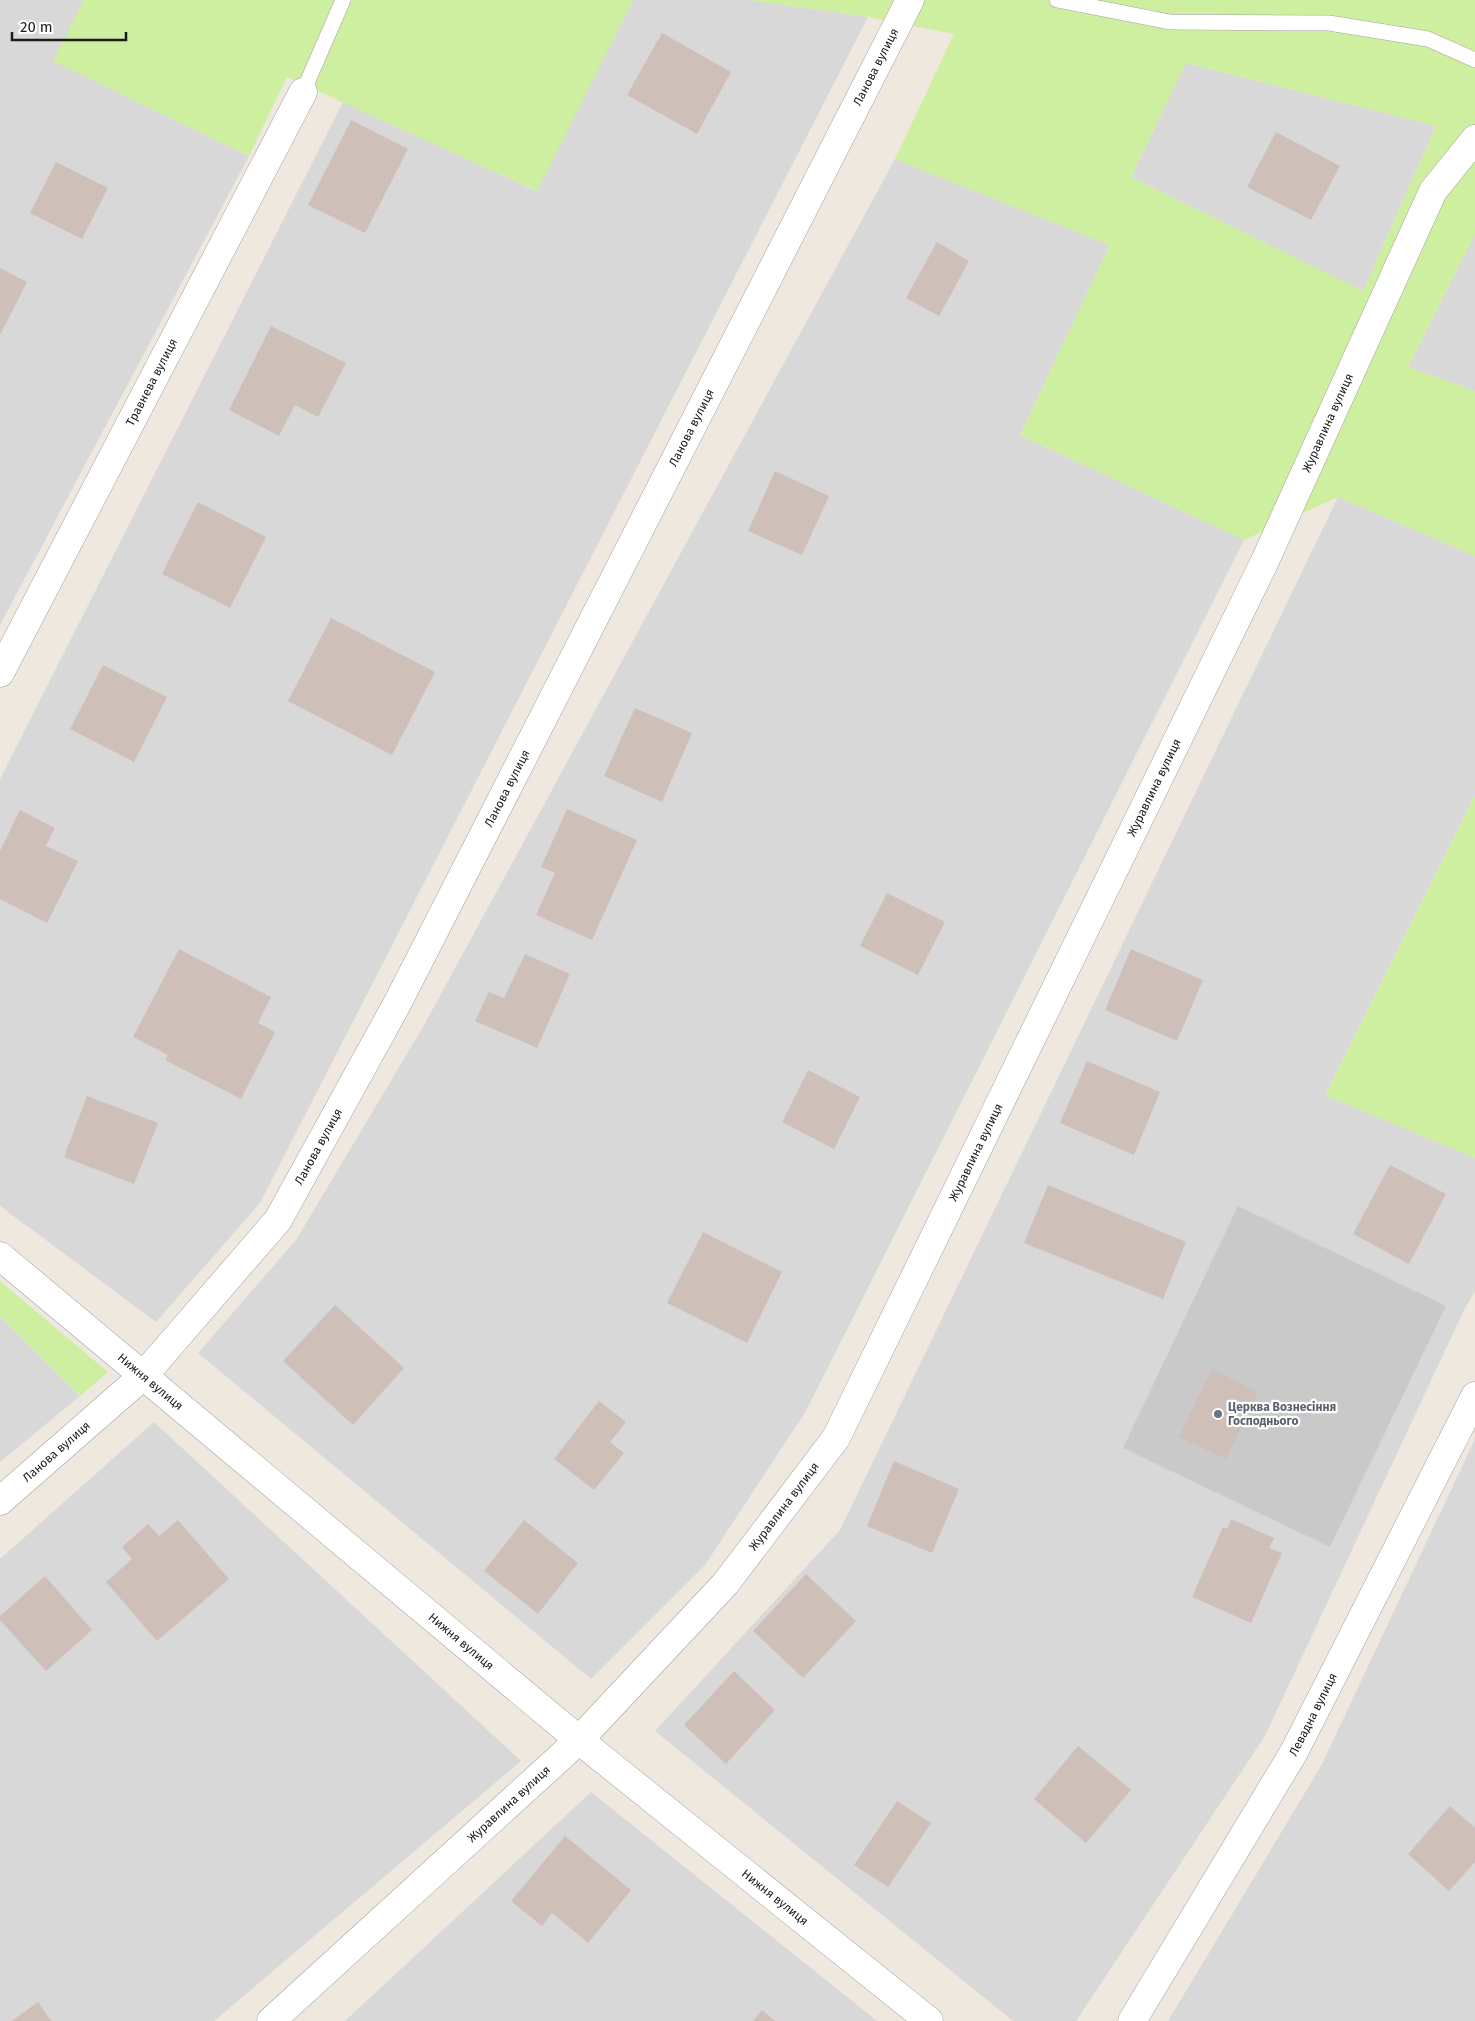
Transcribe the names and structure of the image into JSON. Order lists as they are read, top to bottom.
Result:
{
  "streets": {
    "street": [
      "Ланова вулиця",
      "Травнева вулиця",
      "Журавлина вулиця",
      "Нижня вулиця",
      "Левадна вулиця"
    ]
  },
  "crossings": [
    ["Ланова вулиця", "Нижня вулиця"],
    ["Журавлина вулиця", "Нижня вулиця"]
  ],
  "places": ["Церква Вознесіння Господнього"],
  "scale_bar": "20 m"
}
